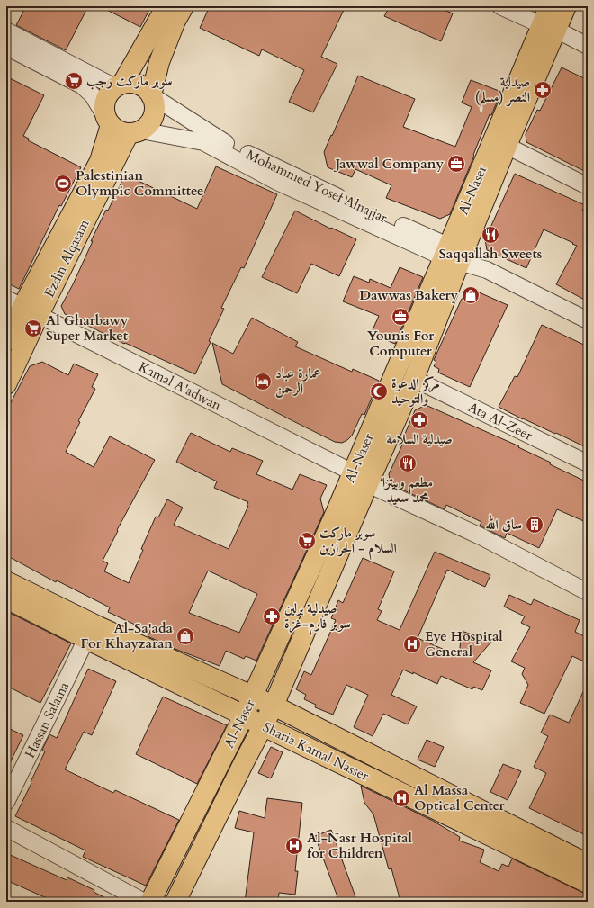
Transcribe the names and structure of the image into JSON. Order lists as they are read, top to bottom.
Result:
{
  "streets": {
    "main road": ["Al-Naser", "Ezdin Alqasam", "Sharia Kamal Nasser"],
    "street": [
      "Mohammed Yosef Alnajjar",
      "Kamal A'adwan",
      "Ata Al-Zeer",
      "Hassan Salama"
    ]
  },
  "crossings": [
    ["Mohammed Yosef Alnajjar", "Al-Naser"],
    ["Mohammed Yosef Alnajjar", "Ezdin Alqasam"],
    ["Al-Naser", "Kamal A'adwan"],
    ["Al-Naser", "Ata Al-Zeer"],
    ["Al-Naser", "Sharia Kamal Nasser"],
    ["Ezdin Alqasam", "Kamal A'adwan"],
    ["Hassan Salama", "Sharia Kamal Nasser"]
  ],
  "places": {
    "supermarket": ["سوبر ماركت رجب", "Al Gharbawy Super Market", "سوبر ماركت السلام - الحرازين"],
    "pharmacy": ["صيدلية النصر (مسلم)", "صيدلية السلامة", "صيدلية برلين سوبر فارم-غزة"],
    "office": ["Jawwal Company", "Younis For Computer"],
    "sports": ["Palestinian Olympic Committee"],
    "restaurant": ["Saqqallah Sweets", "مطعم وبيتزا محمد سعيد"],
    "shop": ["Dawwas Bakery", "Al-Sa'ada For Khayzaran"],
    "hotel": ["عمارة عباد الرحمن"],
    "mosque": ["مركز الدعوة والتوحيد"],
    "building": ["ساق الله"],
    "hospital": ["Eye Hospital General", "Al Massa Optical Center", "Al-Nasr Hospital for Children"]
  }
}
